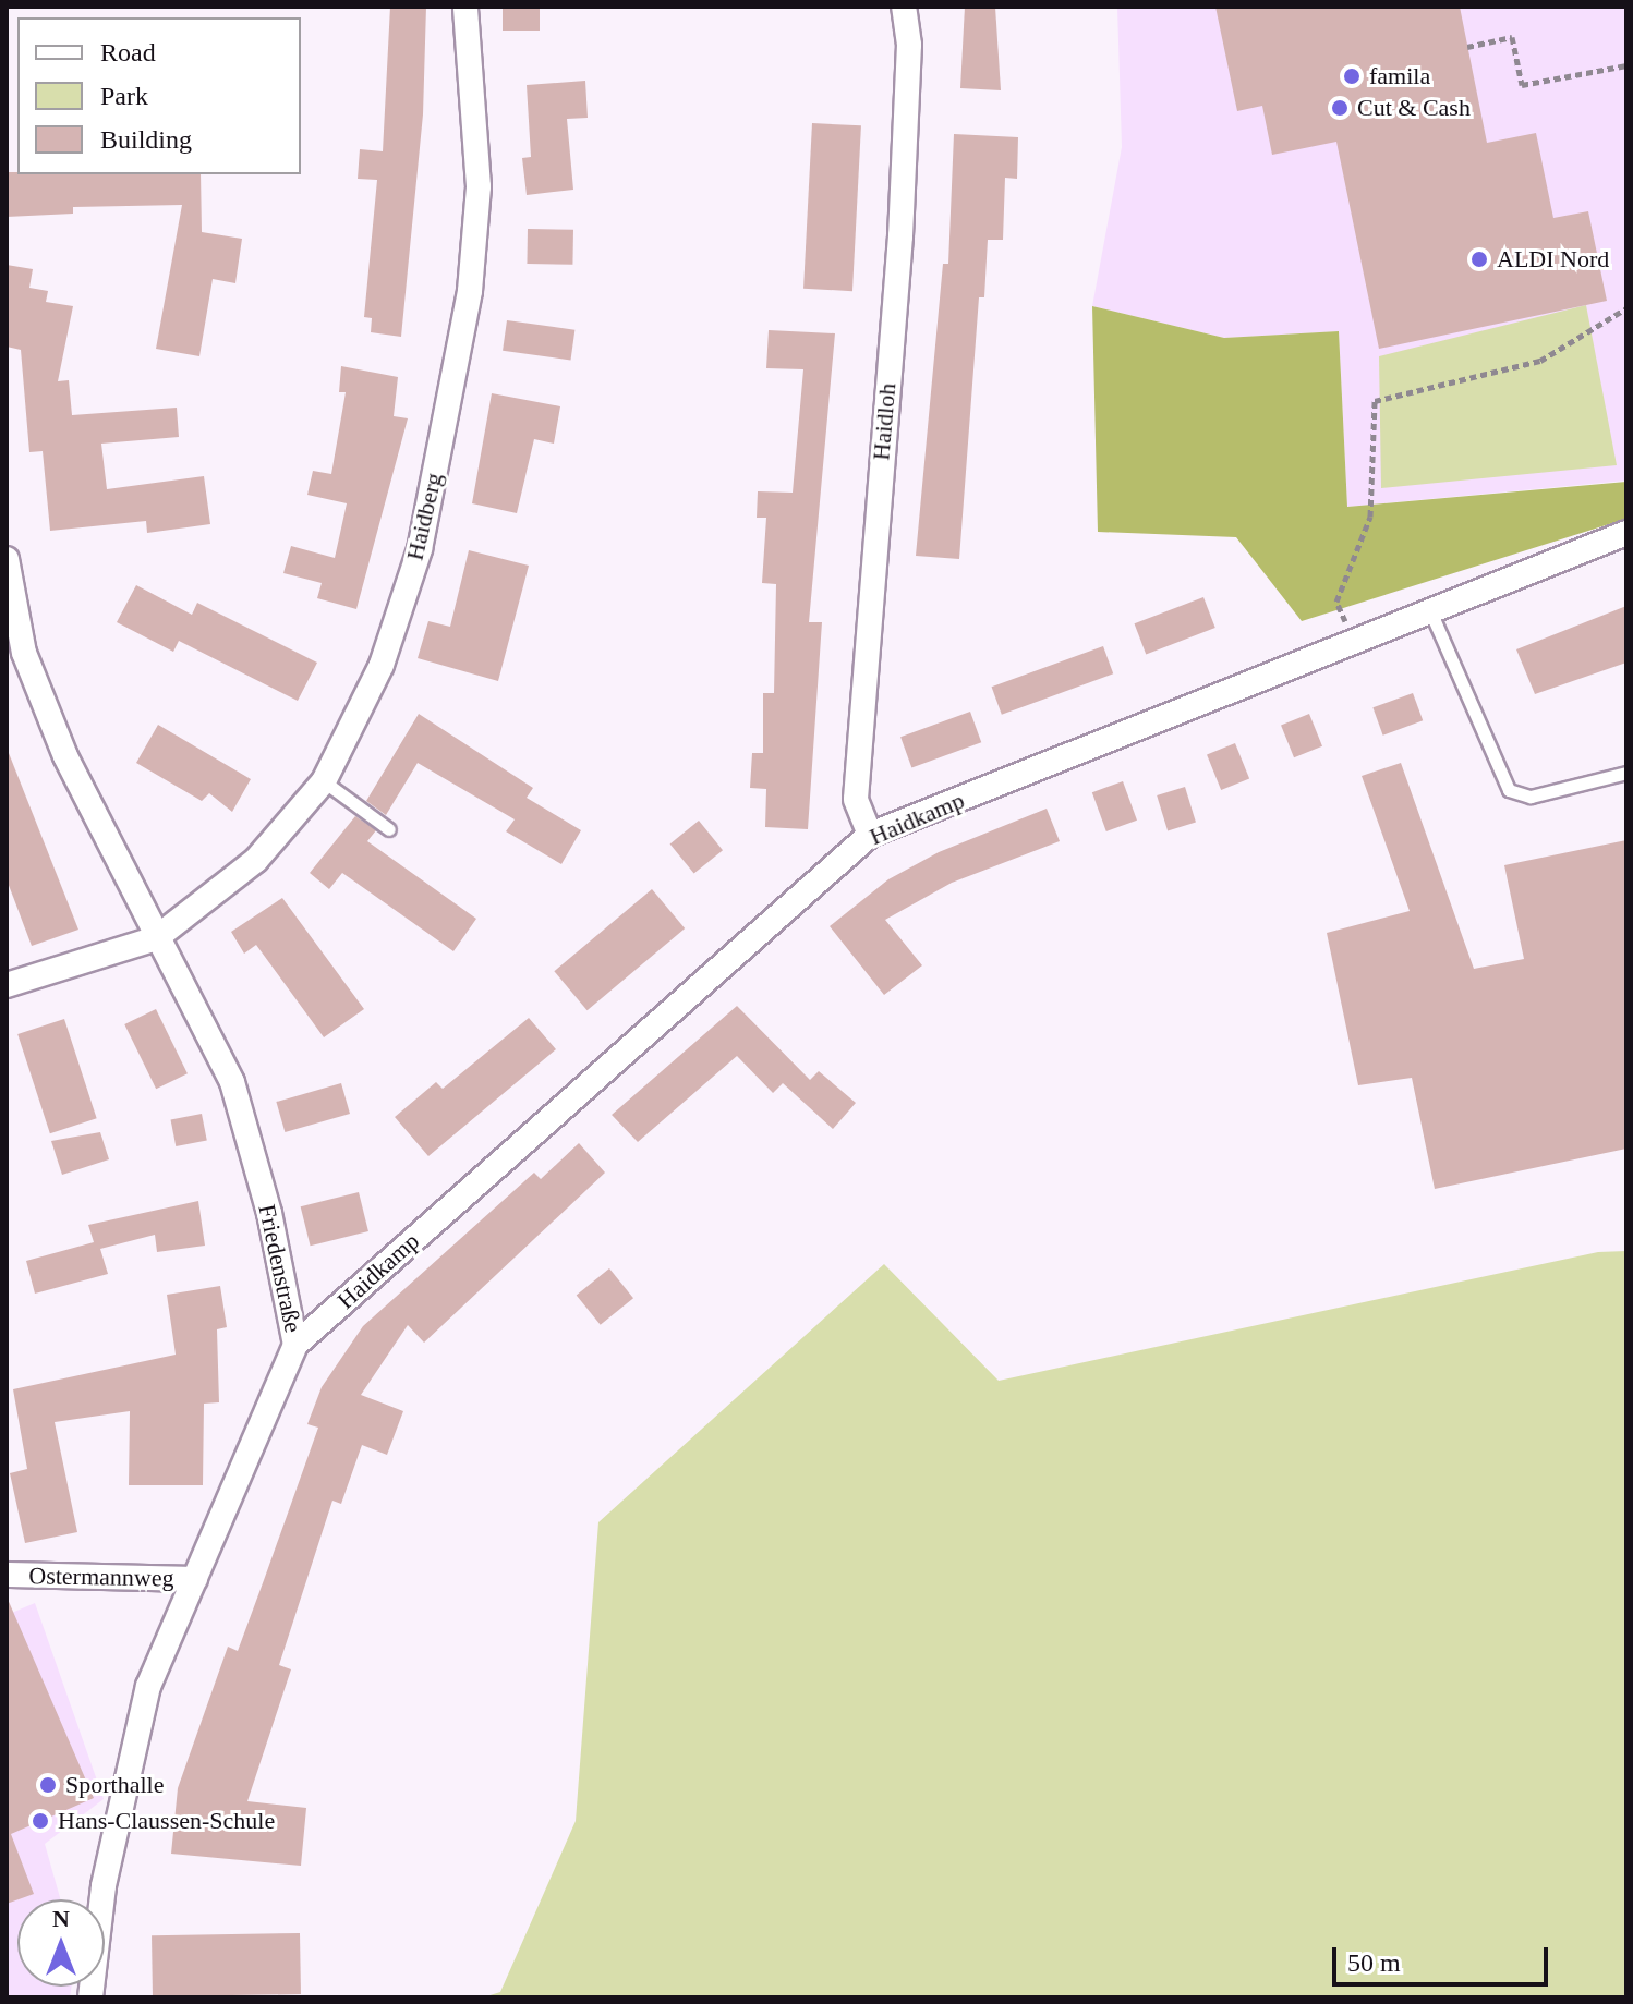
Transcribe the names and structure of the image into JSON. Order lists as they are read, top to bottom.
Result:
{
  "streets": {
    "street": [
      "Haidloh",
      "Haidberg",
      "Haidkamp",
      "Friedenstraße",
      "Ostermannweg"
    ]
  },
  "crossings": [
    ["Haidloh", "Haidkamp"],
    ["Haidberg", "Friedenstraße"],
    ["Haidkamp", "Friedenstraße"],
    ["Friedenstraße", "Ostermannweg"]
  ],
  "places": [
    "famila",
    "Cut & Cash",
    "ALDI Nord",
    "Sporthalle",
    "Hans-Claussen-Schule"
  ],
  "legend": ["Road", "Park", "Building"],
  "scale_bar": "50 m",
  "north": "top"
}
